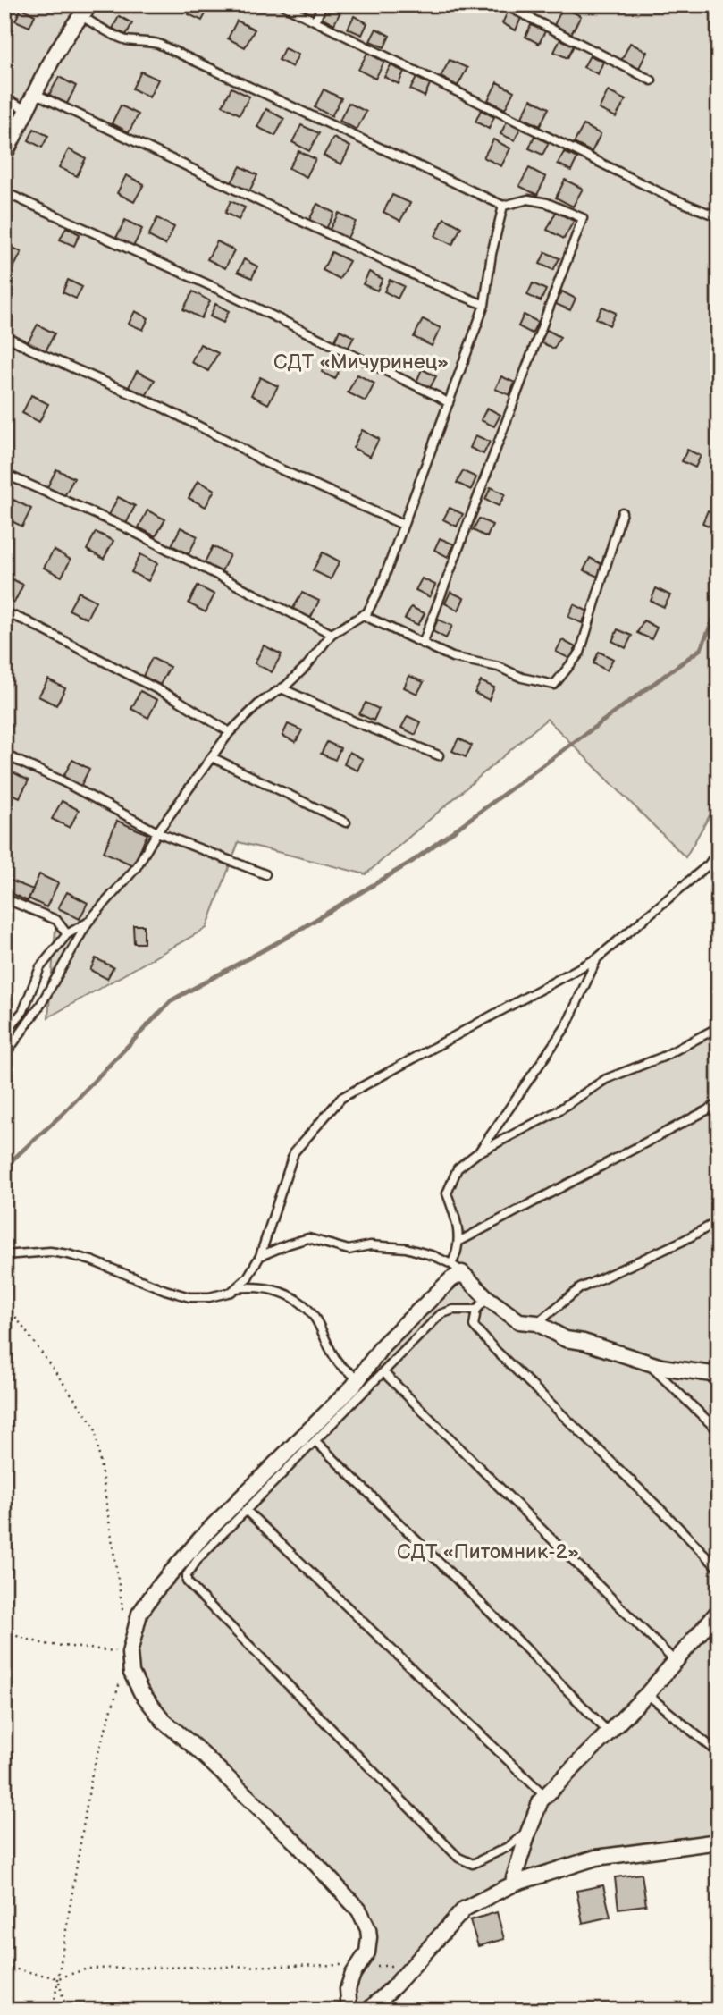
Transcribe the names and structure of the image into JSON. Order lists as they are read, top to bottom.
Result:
{
  "parks": ["СДТ «Мичуринец»", "СДТ «Питомник-2»"]
}
